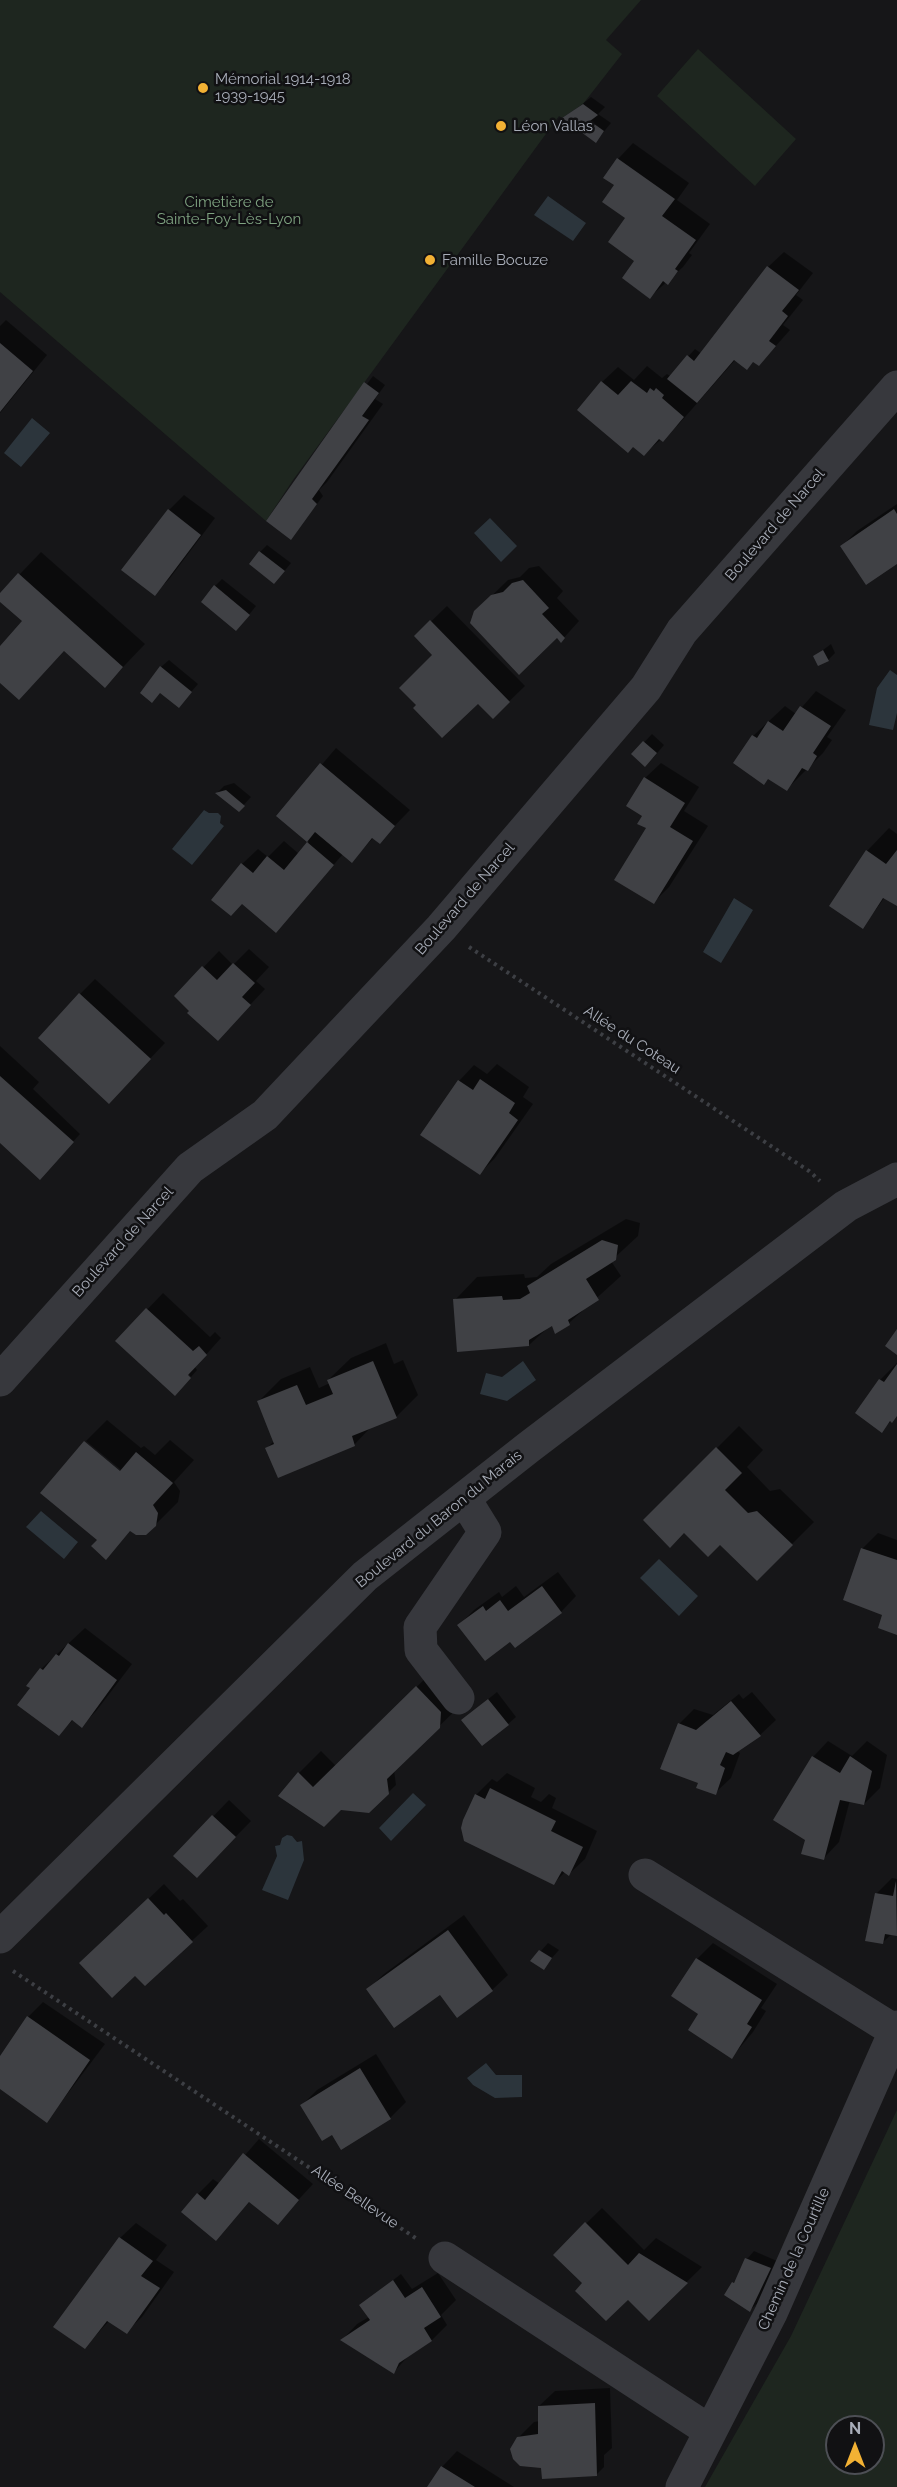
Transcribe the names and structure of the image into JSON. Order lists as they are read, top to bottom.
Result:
{
  "streets": {
    "street": ["Boulevard de Narcel", "Boulevard du Baron du Marais", "Chemin de la Courtille"],
    "path": ["Allée du Coteau", "Allée Bellevue"]
  },
  "crossings": [
    ["Boulevard de Narcel", "Allée du Coteau"]
  ],
  "parks": ["Cimetière de Sainte-Foy-Lès-Lyon"],
  "places": ["Mémorial 1914-1918 1939-1945", "Léon Vallas", "Famille Bocuze"],
  "north": "top"
}
